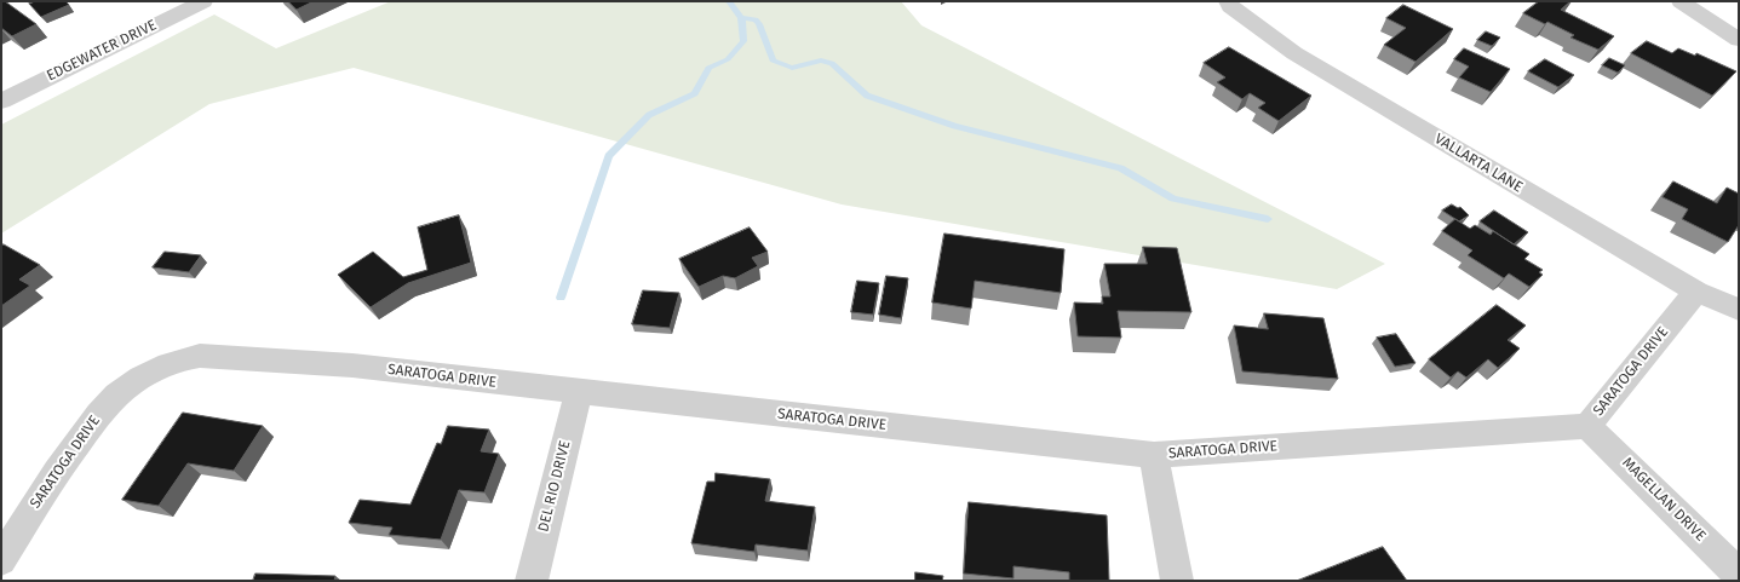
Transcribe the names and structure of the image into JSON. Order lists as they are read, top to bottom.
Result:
{
  "streets": {
    "street": [
      "EDGEWATER DRIVE",
      "VALLARTA LANE",
      "SARATOGA DRIVE",
      "DEL RIO DRIVE",
      "MAGELLAN DRIVE"
    ]
  },
  "crossings": [
    ["VALLARTA LANE", "SARATOGA DRIVE"],
    ["SARATOGA DRIVE", "DEL RIO DRIVE"],
    ["SARATOGA DRIVE", "MAGELLAN DRIVE"]
  ]
}
